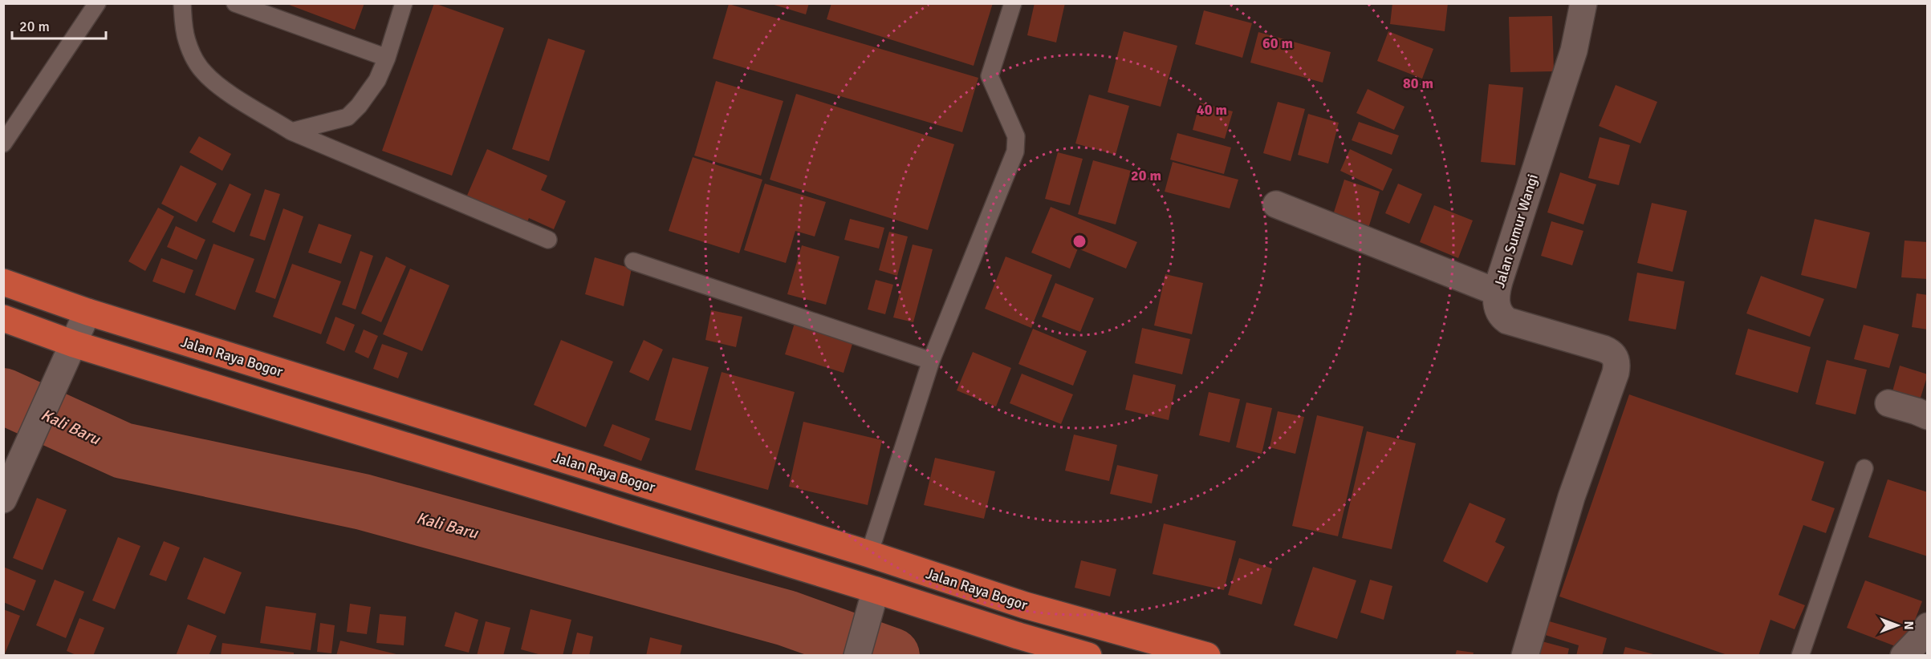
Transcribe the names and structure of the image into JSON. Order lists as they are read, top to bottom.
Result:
{
  "streets": {
    "highway": ["Jalan Raya Bogor"],
    "street": ["Jalan Sumur Wangi"]
  },
  "water": ["Kali Baru"],
  "scale_bar": "20 m",
  "north": "right",
  "rings": [
    "60 m",
    "80 m",
    "40 m",
    "20 m"
  ]
}
